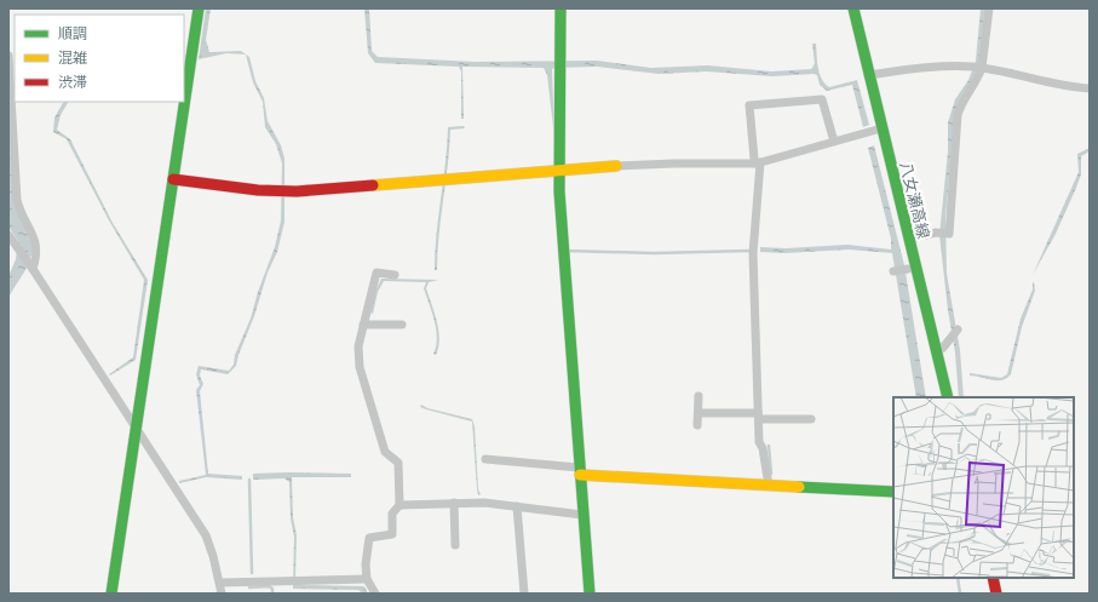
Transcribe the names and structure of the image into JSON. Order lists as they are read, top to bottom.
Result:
{
  "streets": {
    "street": ["八女瀬高線"]
  },
  "legend": ["順調", "混雑", "渋滞"]
}
